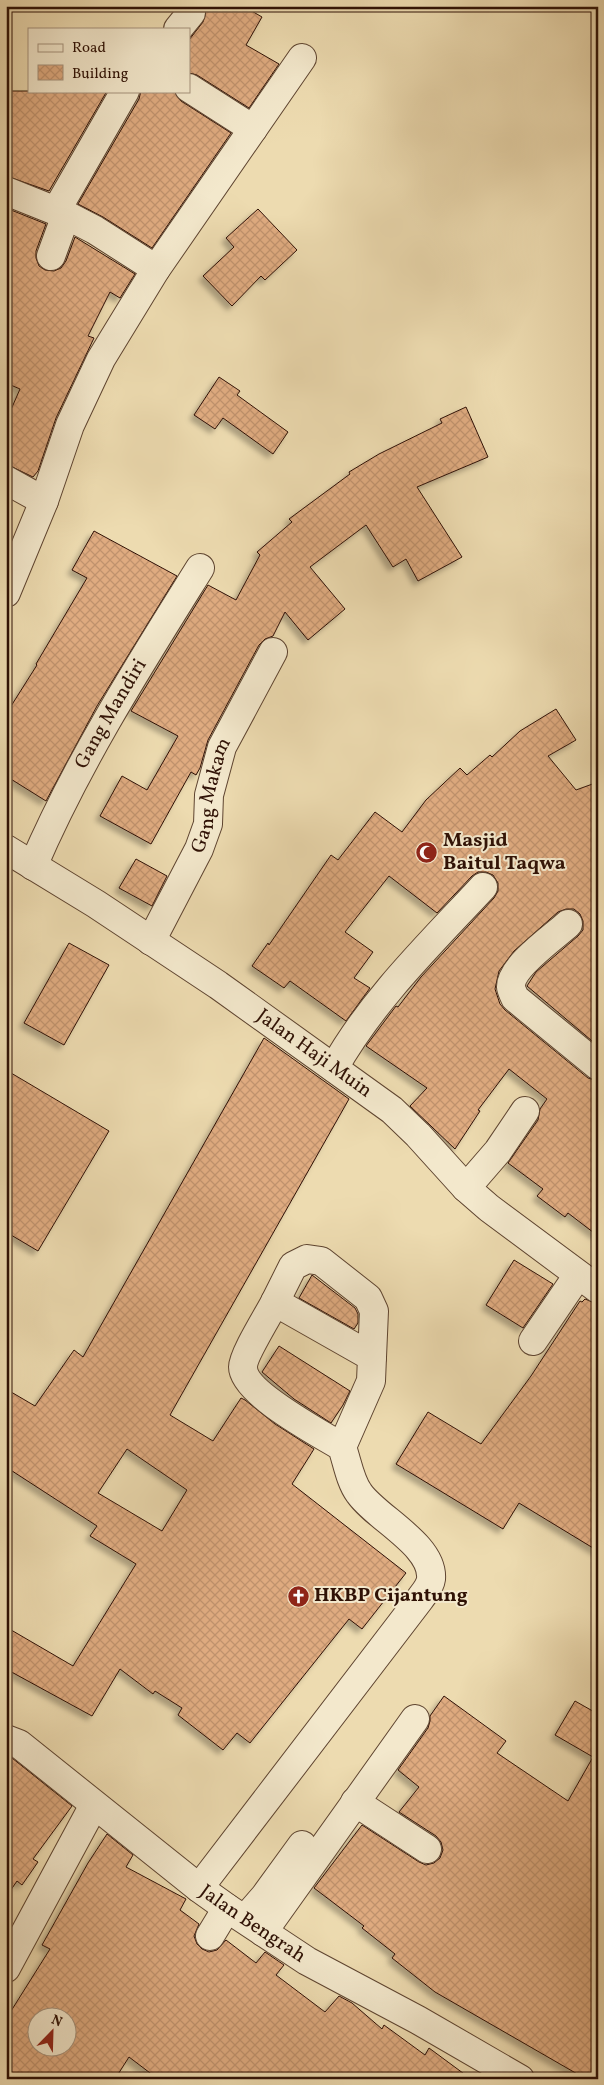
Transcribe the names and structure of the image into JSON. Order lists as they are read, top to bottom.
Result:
{
  "streets": {
    "street": [
      "Gang Mandiri",
      "Gang Makam",
      "Jalan Haji Muin",
      "Jalan Bengrah"
    ]
  },
  "crossings": [
    ["Gang Mandiri", "Jalan Haji Muin"],
    ["Gang Makam", "Jalan Haji Muin"]
  ],
  "places": {
    "mosque": ["Masjid Baitul Taqwa"],
    "church": ["HKBP Cijantung"]
  },
  "legend": ["Road", "Building"],
  "north": "top right"
}
